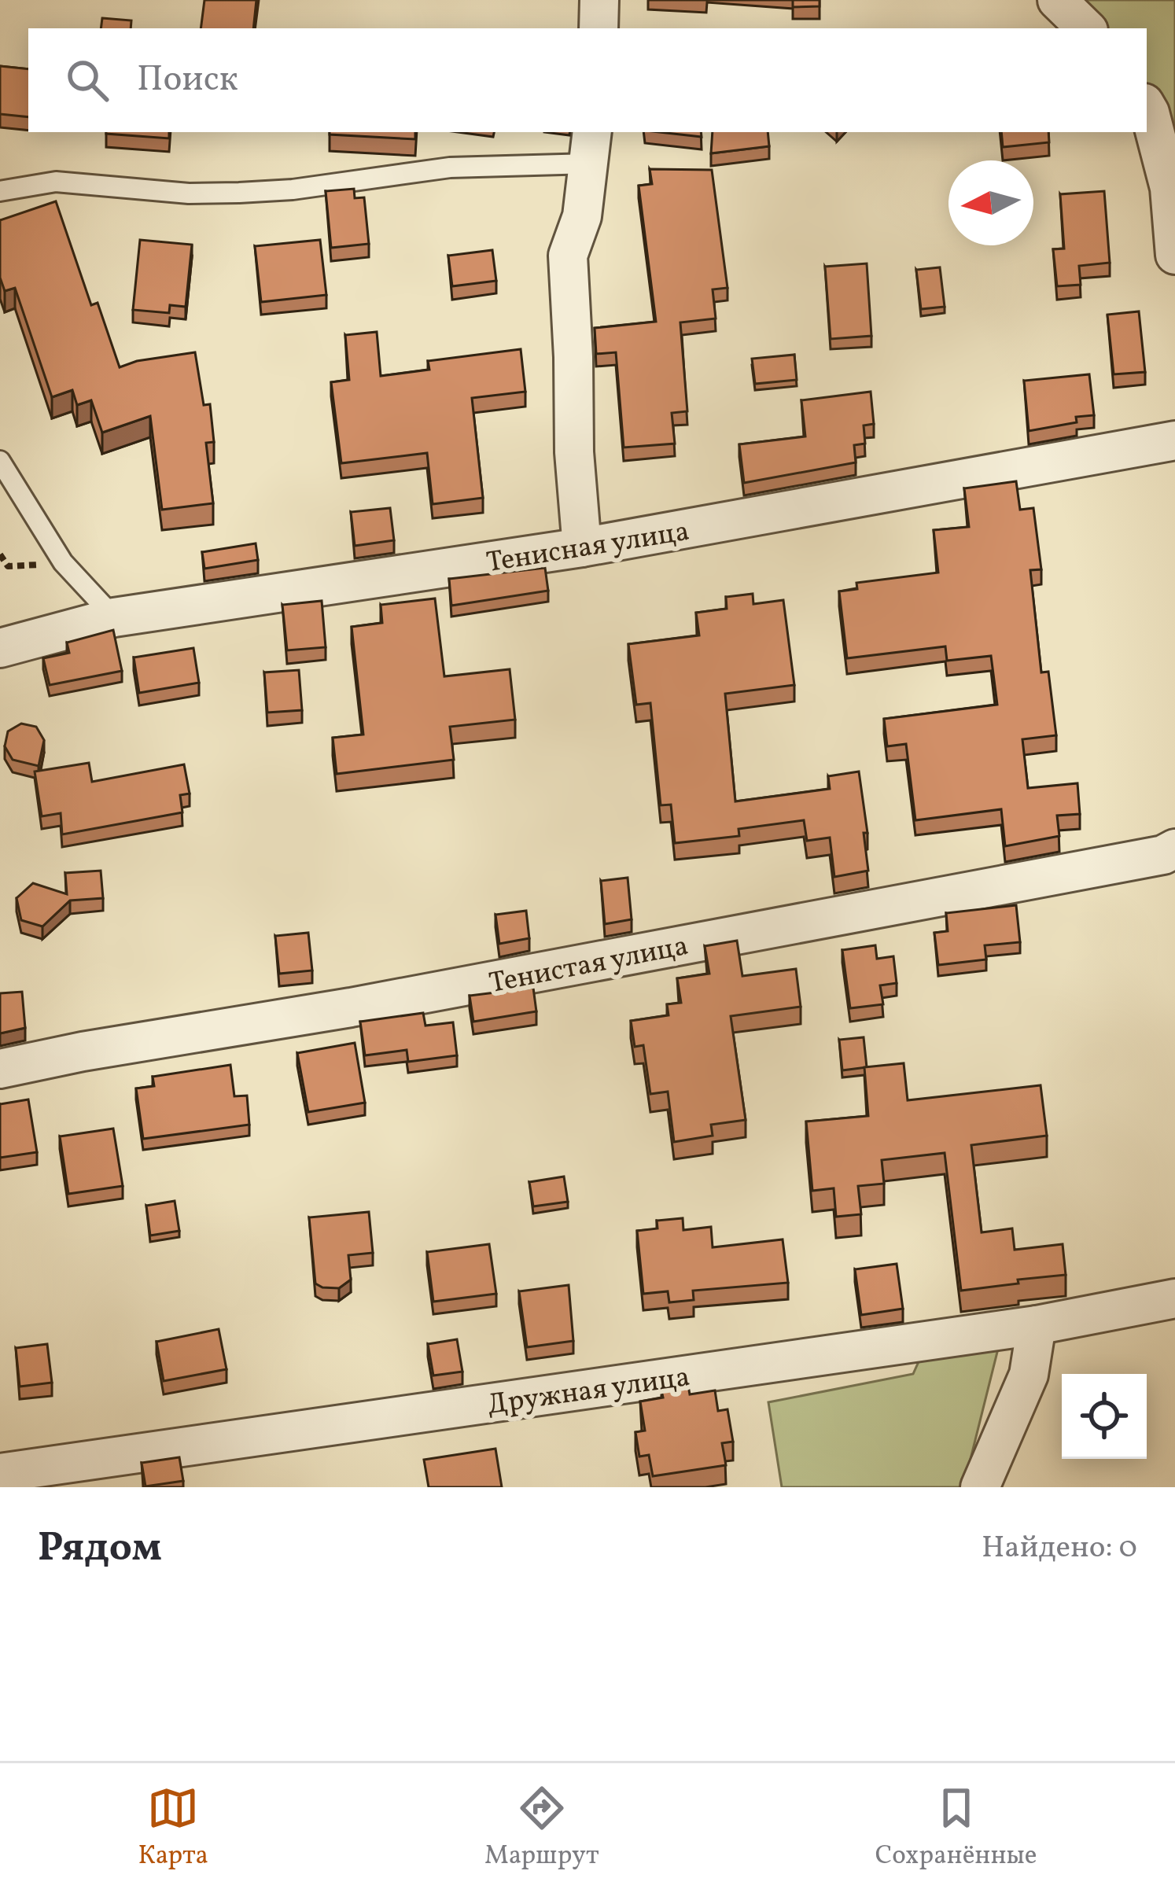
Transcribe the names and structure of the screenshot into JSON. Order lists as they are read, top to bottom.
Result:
{
  "streets": {
    "street": ["Тенисная улица", "Тенистая улица", "Дружная улица"]
  },
  "north": "left",
  "page": {
    "search": "Поиск",
    "heading": ["Рядом", "Найдено: 0"],
    "nav": ["Карта", "Маршрут", "Сохранённые"]
  }
}
